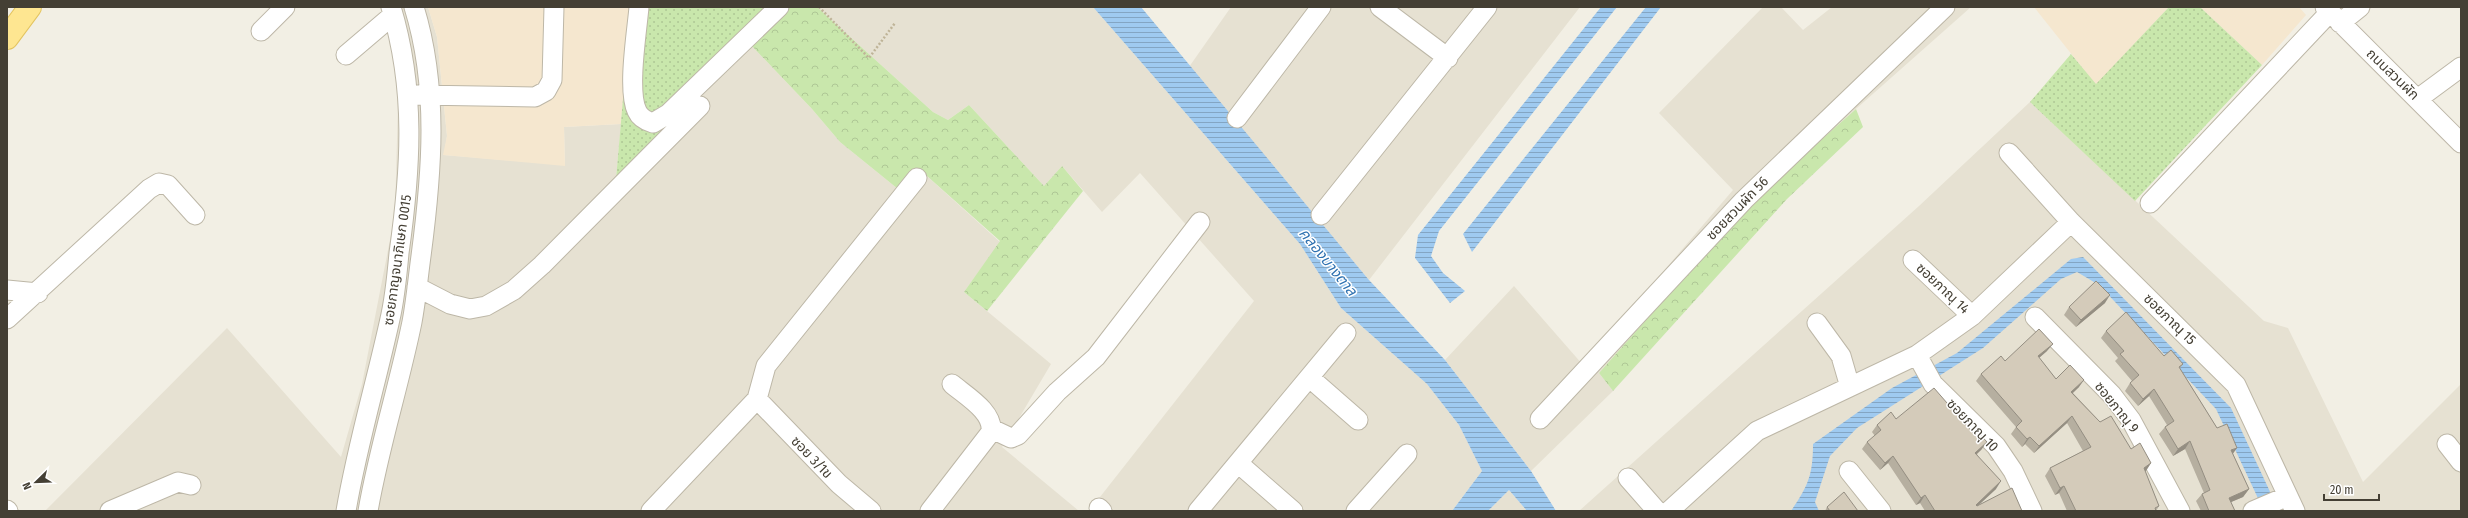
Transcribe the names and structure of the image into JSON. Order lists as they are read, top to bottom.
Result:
{
  "streets": {
    "street": [
      "ถนนสวนผัก",
      "ซอยสวนผัก 56",
      "ซอยกาญจนาภิเษก 0015",
      "ซอยภาณุ 14",
      "ซอยภาณุ 15",
      "ซอยภาณุ 9",
      "ซอยภาณุ 10",
      "ซอย 3/1ข"
    ]
  },
  "water": ["คลองบางตาล"],
  "scale_bar": "20 m",
  "north": "bottom left"
}
